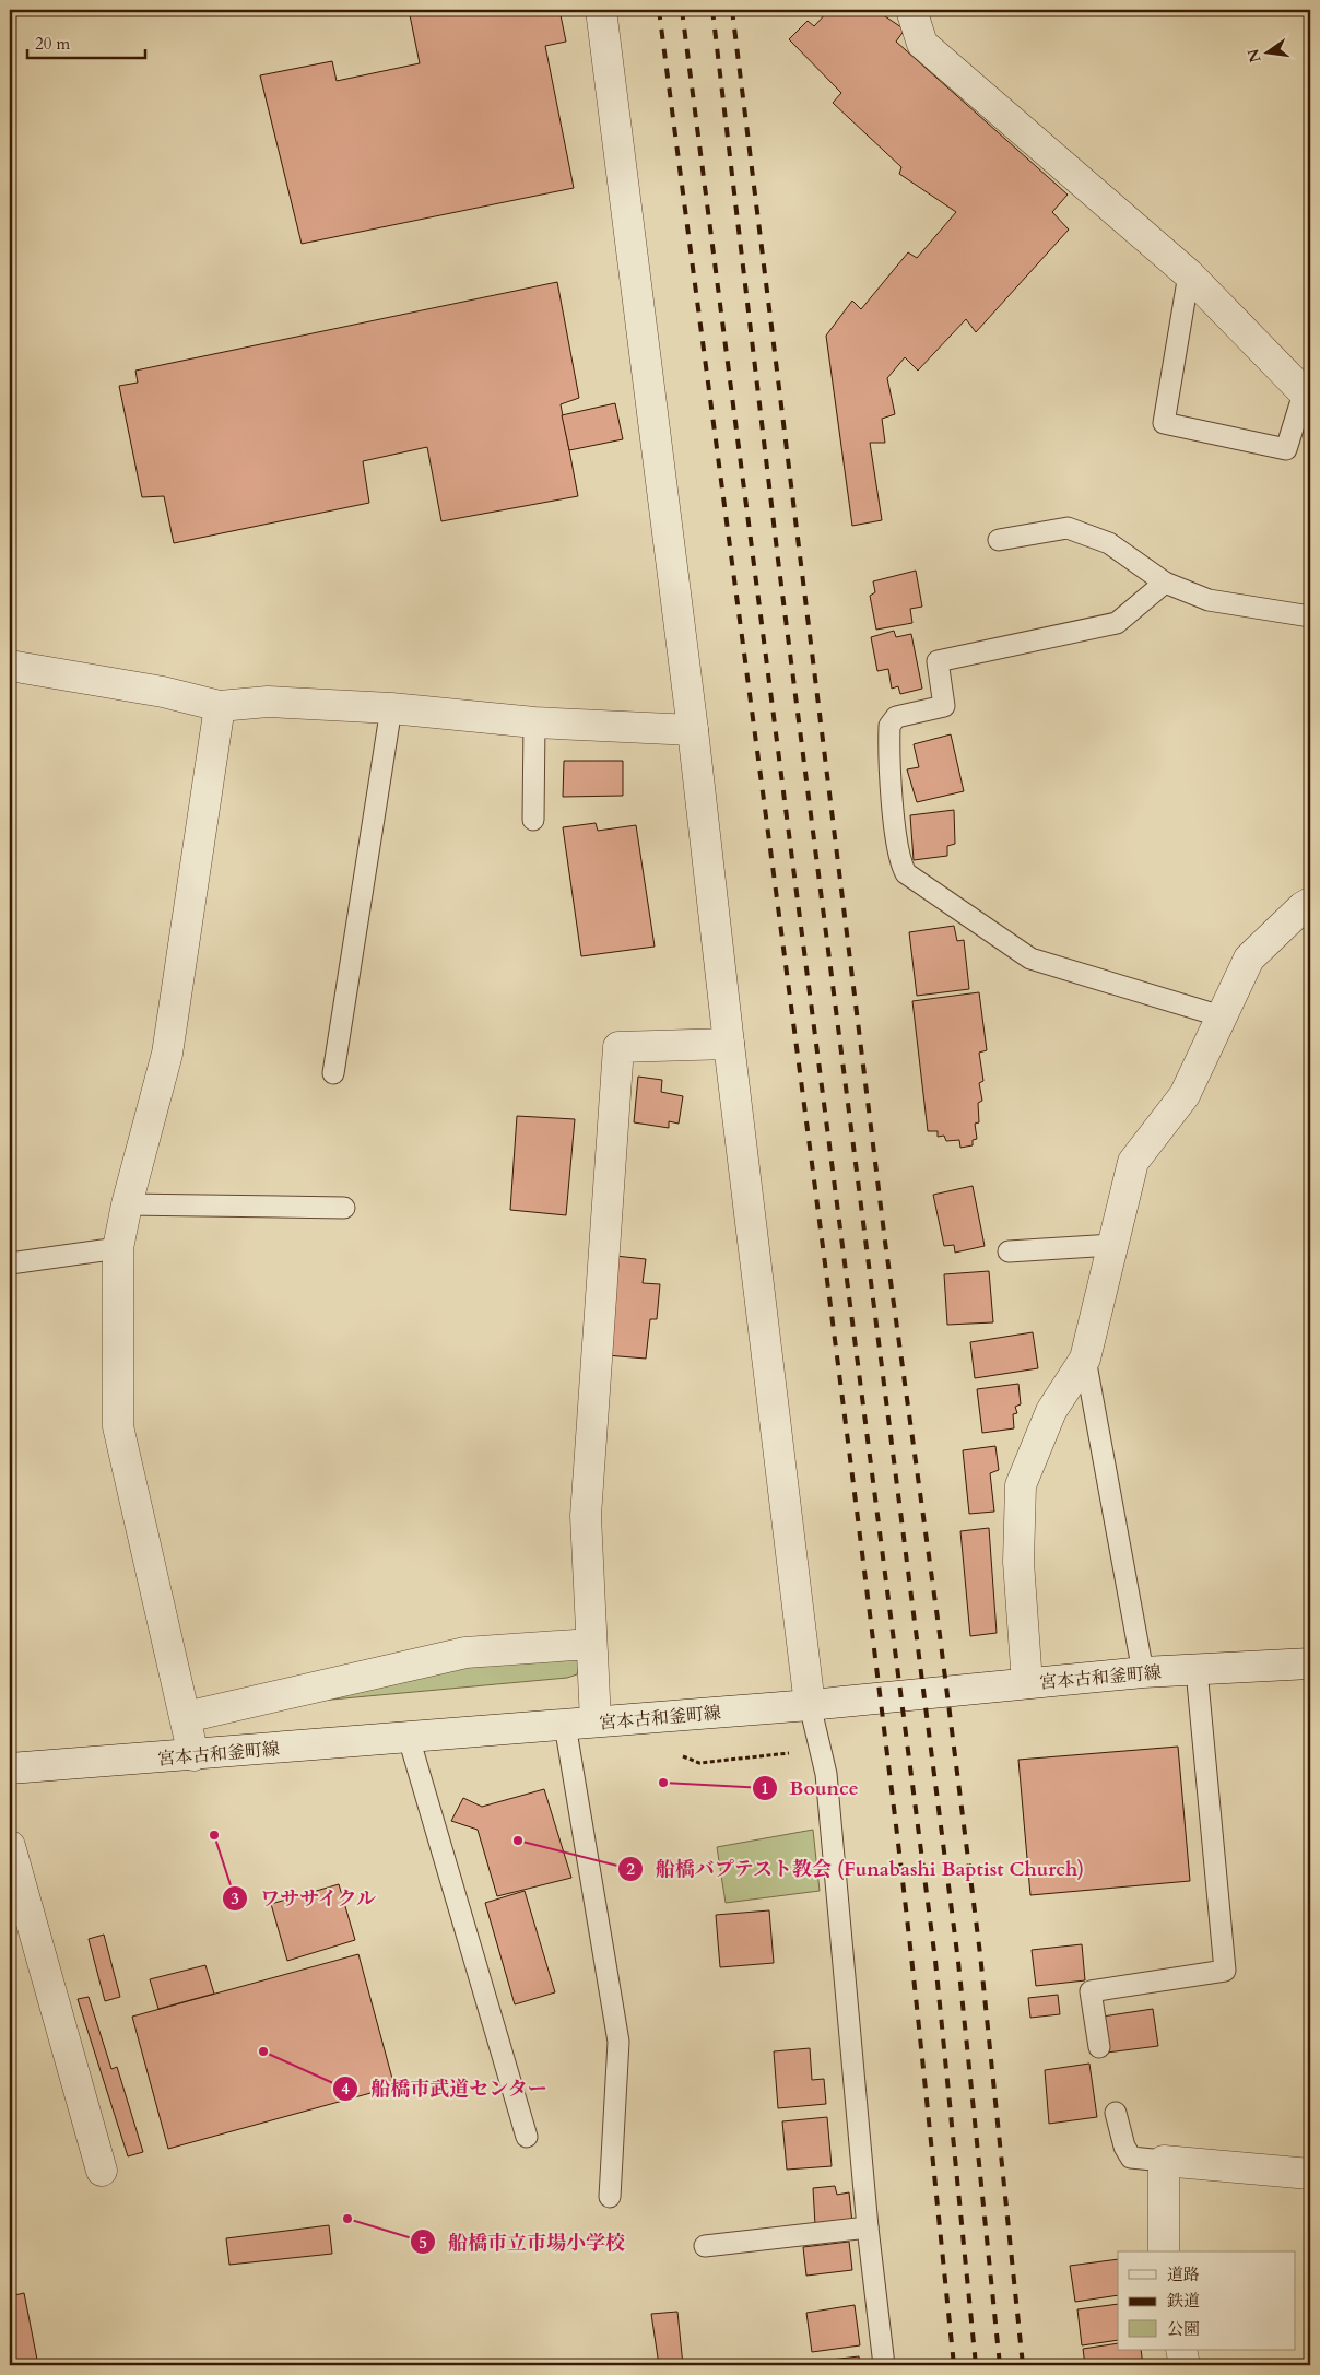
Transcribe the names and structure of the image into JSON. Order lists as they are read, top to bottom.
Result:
{
  "streets": {
    "street": ["宮本古和釜町線"]
  },
  "places": [
    "Bounce",
    "ワササイクル",
    "船橋バプテスト教会 (Funabashi Baptist Church)",
    "船橋市武道センター",
    "船橋市立市場小学校"
  ],
  "legend": ["道路", "鉄道", "公園"],
  "scale_bar": "20 m",
  "north": "left"
}
